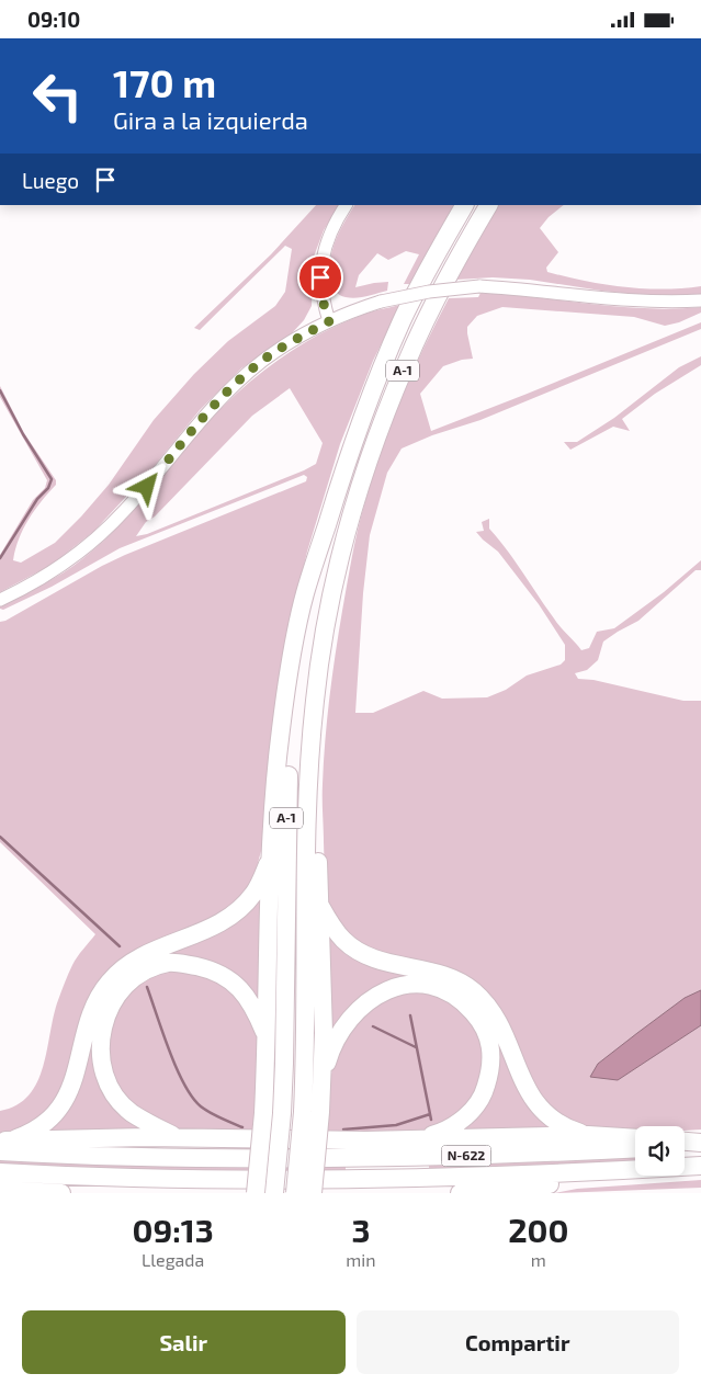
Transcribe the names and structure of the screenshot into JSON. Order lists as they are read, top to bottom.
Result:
{
  "streets": {
    "highway": ["A-1", "N-622"]
  },
  "page": {
    "status": "09:10",
    "turn": ["170 m", "Gira a la izquierda"],
    "then": "Luego",
    "eta": [
      "09:13",
      "Llegada",
      "3",
      "min",
      "200",
      "m"
    ],
    "buttons": ["Salir", "Compartir"]
  }
}
